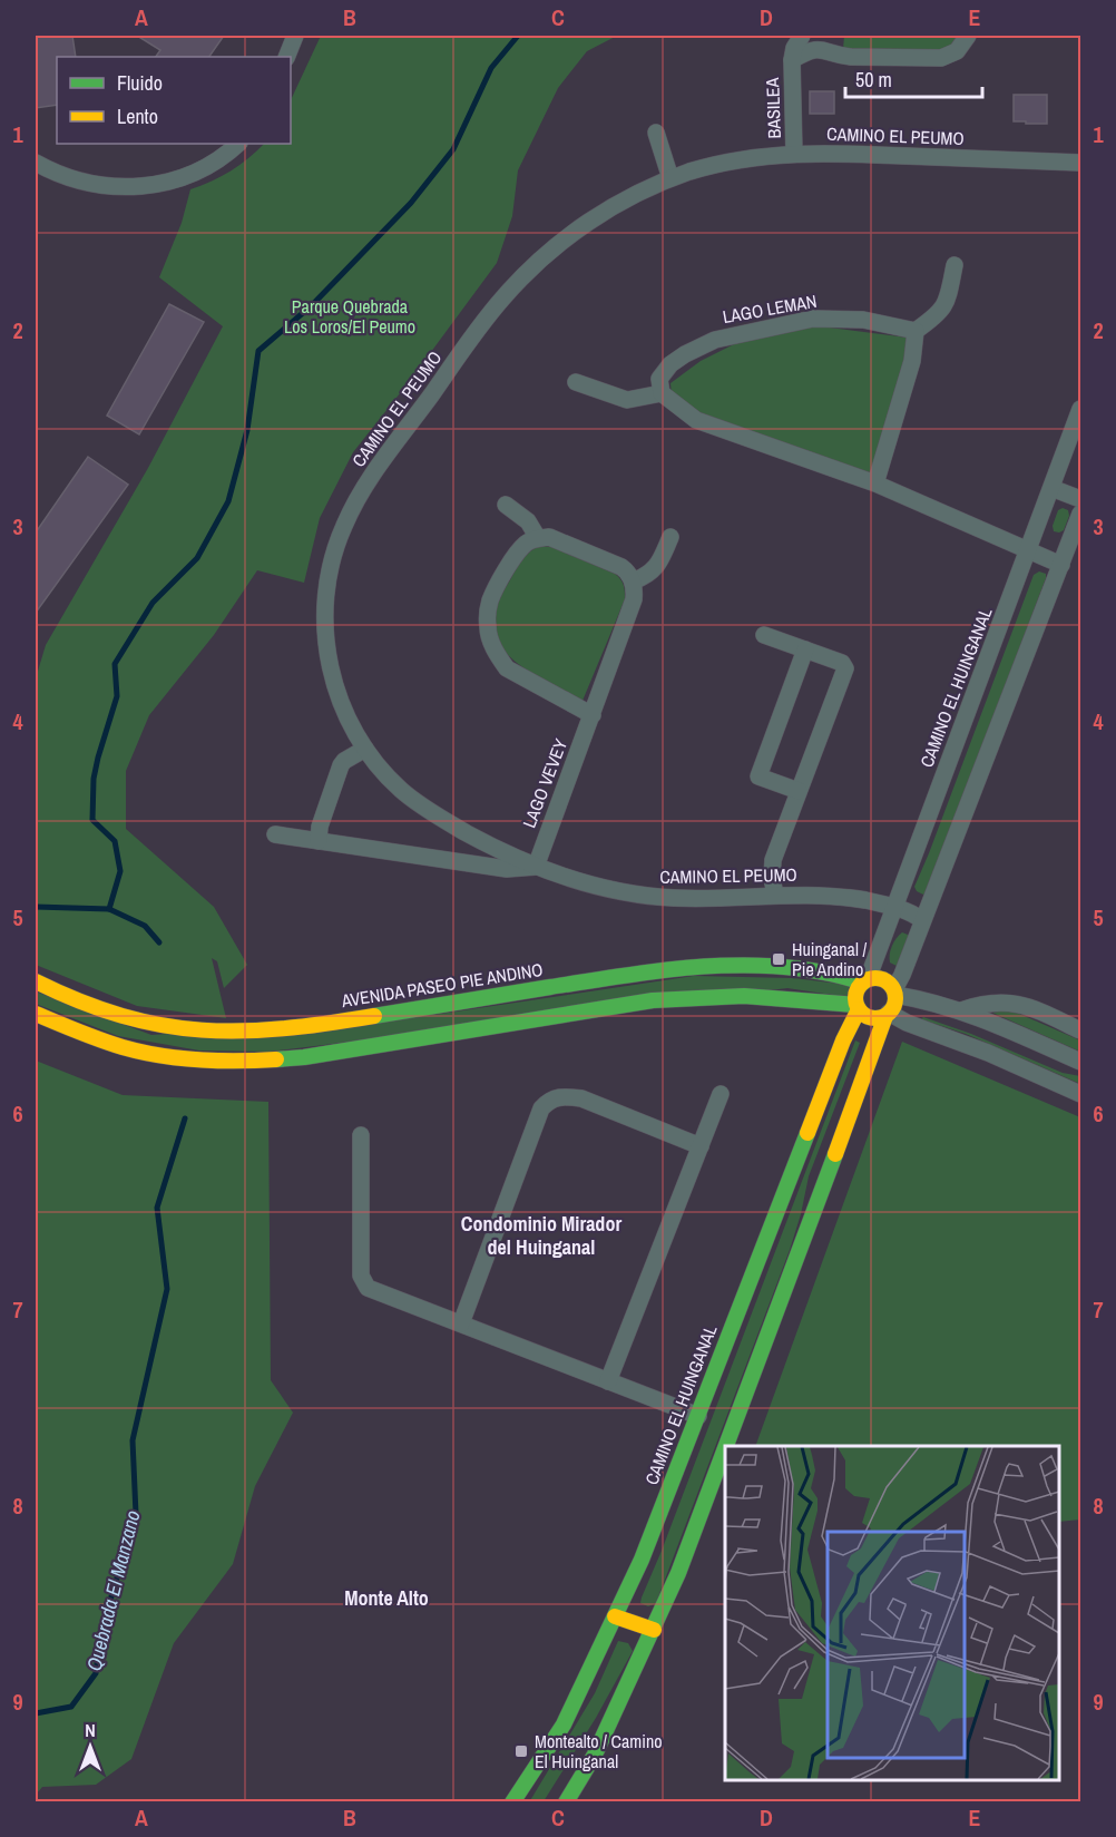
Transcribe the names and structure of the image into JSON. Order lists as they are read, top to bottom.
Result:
{
  "streets": {
    "street": [
      "BASILEA",
      "CAMINO EL PEUMO",
      "LAGO LEMAN",
      "CAMINO EL HUINGANAL",
      "LAGO VEVEY",
      "AVENIDA PASEO PIE ANDINO"
    ]
  },
  "crossings": [
    ["BASILEA", "CAMINO EL PEUMO"],
    ["CAMINO EL PEUMO", "CAMINO EL HUINGANAL"],
    ["CAMINO EL PEUMO", "LAGO VEVEY"],
    ["CAMINO EL HUINGANAL", "AVENIDA PASEO PIE ANDINO"]
  ],
  "districts": ["Condominio Mirador del Huinganal", "Monte Alto"],
  "water": ["Quebrada El Manzano"],
  "parks": ["Parque Quebrada Los Loros/El Peumo"],
  "places": {
    "transit": ["Huinganal / Pie Andino", "Montealto / Camino El Huinganal"]
  },
  "legend": ["Fluido", "Lento"],
  "scale_bar": "50 m",
  "north": "top",
  "grid": {
    "columns": [
      "A",
      "B",
      "C",
      "D",
      "E"
    ],
    "rows": [
      "1",
      "2",
      "3",
      "4",
      "5",
      "6",
      "7",
      "8",
      "9"
    ]
  }
}
